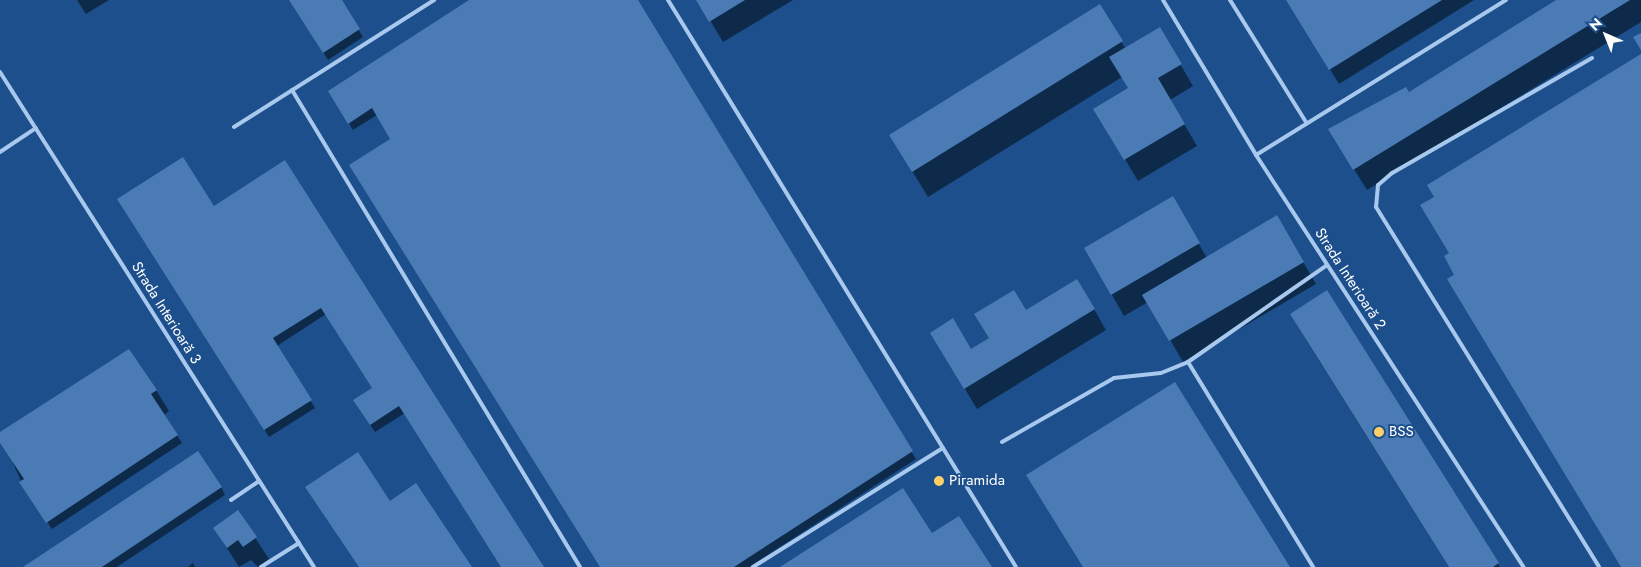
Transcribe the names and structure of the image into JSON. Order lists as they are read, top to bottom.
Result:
{
  "streets": {
    "lane": ["Strada Interioară 2", "Strada Interioară 3"]
  },
  "places": ["BSS", "Piramida"],
  "north": "top left"
}
